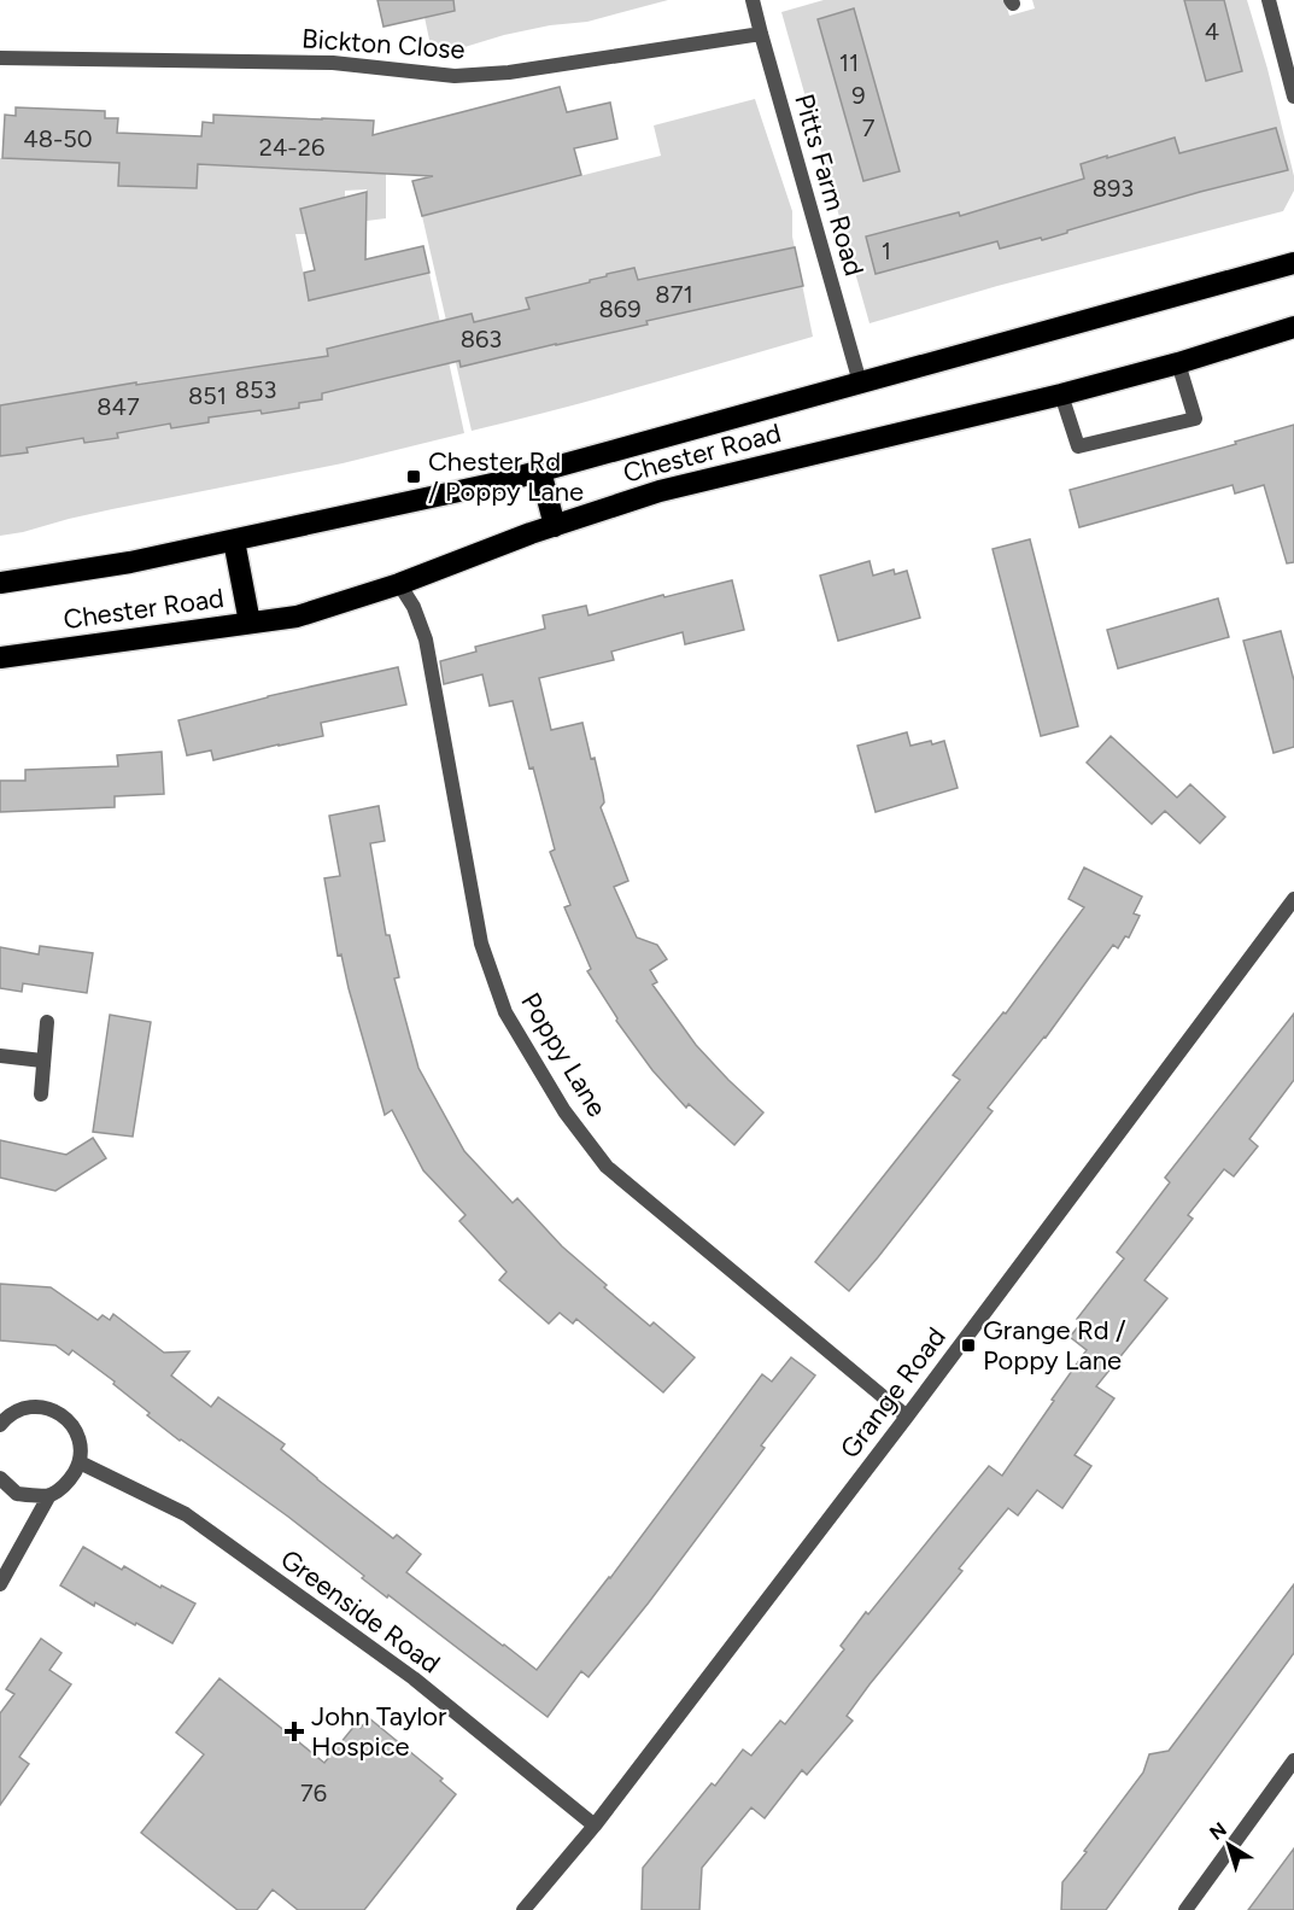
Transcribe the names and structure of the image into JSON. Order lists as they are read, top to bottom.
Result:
{
  "streets": {
    "highway": ["Chester Road"],
    "street": [
      "Bickton Close",
      "Pitts Farm Road",
      "Poppy Lane",
      "Grange Road",
      "Greenside Road"
    ]
  },
  "crossings": [
    ["Bickton Close", "Pitts Farm Road"],
    ["Pitts Farm Road", "Chester Road"],
    ["Chester Road", "Poppy Lane"],
    ["Poppy Lane", "Grange Road"],
    ["Grange Road", "Greenside Road"]
  ],
  "places": {
    "transit": ["Chester Rd / Poppy Lane", "Grange Rd / Poppy Lane"],
    "health": ["John Taylor Hospice"]
  },
  "house_numbers": [
    "4",
    "11",
    "9",
    "7",
    "48-50",
    "24-26",
    "893",
    "1",
    "871",
    "869",
    "863",
    "853",
    "851",
    "847",
    "76"
  ],
  "north": "top left"
}
